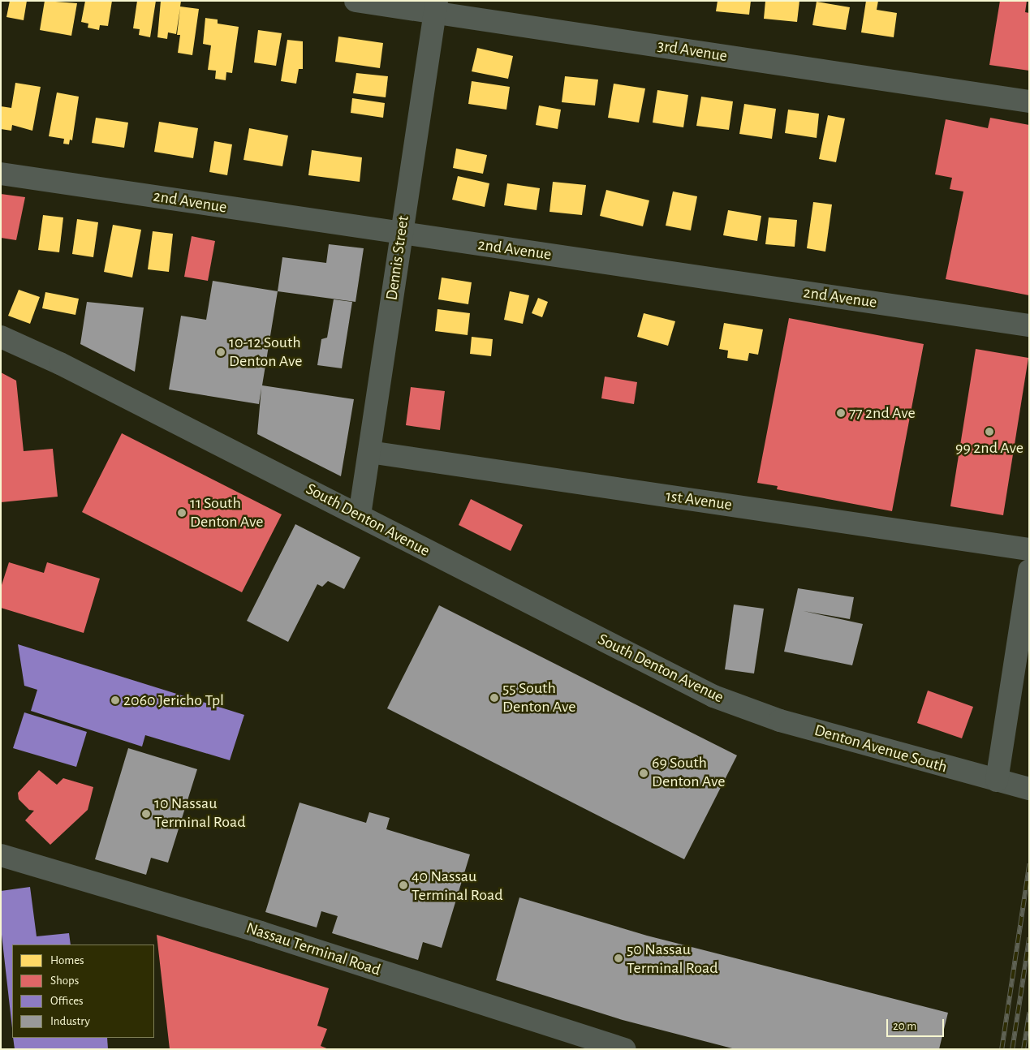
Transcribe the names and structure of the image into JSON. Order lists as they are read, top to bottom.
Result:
{
  "streets": {
    "street": [
      "3rd Avenue",
      "2nd Avenue",
      "Dennis Street",
      "1st Avenue",
      "South Denton Avenue",
      "Denton Avenue South",
      "Nassau Terminal Road"
    ]
  },
  "crossings": [
    ["3rd Avenue", "Dennis Street"],
    ["2nd Avenue", "Dennis Street"],
    ["Dennis Street", "1st Avenue"],
    ["Dennis Street", "South Denton Avenue"],
    ["South Denton Avenue", "Denton Avenue South"]
  ],
  "places": [
    "10-12 South Denton Ave",
    "77 2nd Ave",
    "99 2nd Ave",
    "11 South Denton Ave",
    "55 South Denton Ave",
    "2060 Jericho Tpl",
    "69 South Denton Ave",
    "10 Nassau Terminal Road",
    "40 Nassau Terminal Road",
    "50 Nassau Terminal Road"
  ],
  "legend": [
    "Homes",
    "Shops",
    "Offices",
    "Industry"
  ],
  "scale_bar": "20 m"
}
